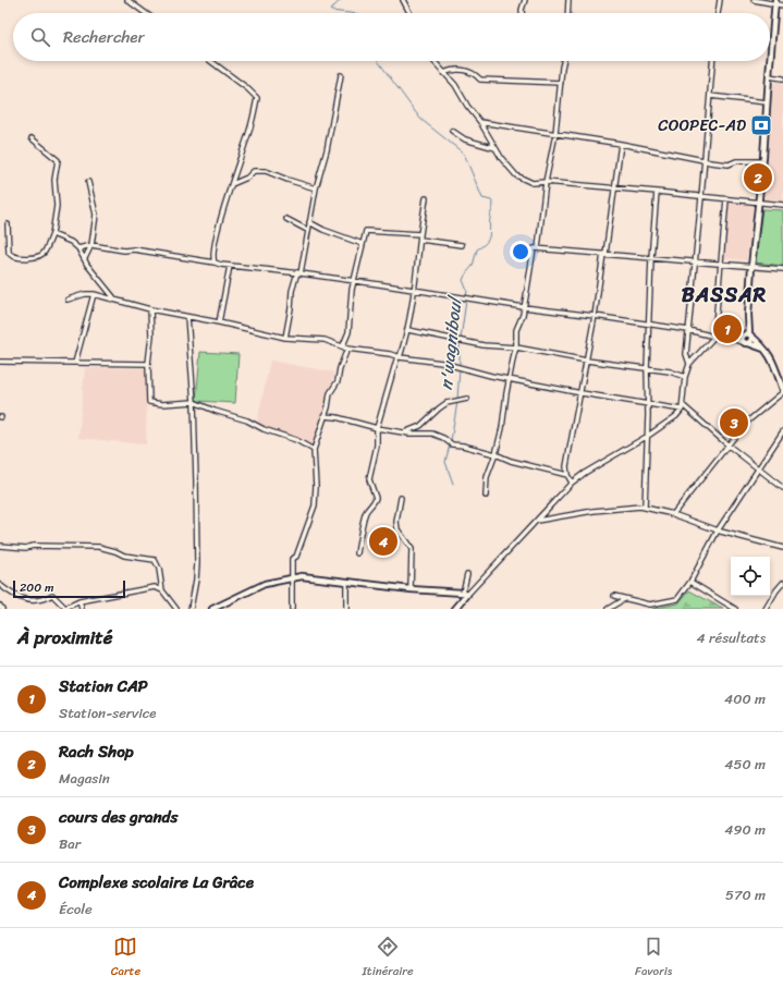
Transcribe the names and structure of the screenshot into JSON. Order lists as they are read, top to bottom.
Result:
{
  "districts": ["BASSAR"],
  "water": ["n'wagniboul"],
  "places": {
    "bank": ["COOPEC-AD"]
  },
  "scale_bar": "200 m",
  "page": {
    "search": "Rechercher",
    "pins": [
      "2",
      "1",
      "3",
      "4"
    ],
    "scale": "200 m",
    "heading": ["À proximité", "4 résultats"],
    "list": [
      {
        "mark": "1",
        "name": "Station CAP",
        "note": "Station-service",
        "value": "400 m"
      },
      {
        "mark": "2",
        "name": "Rach Shop",
        "note": "Magasin",
        "value": "450 m"
      },
      {
        "mark": "3",
        "name": "cours des grands",
        "note": "Bar",
        "value": "490 m"
      },
      {
        "mark": "4",
        "name": "Complexe scolaire La Grâce",
        "note": "École",
        "value": "570 m"
      }
    ],
    "nav": ["Carte", "Itinéraire", "Favoris"]
  }
}
